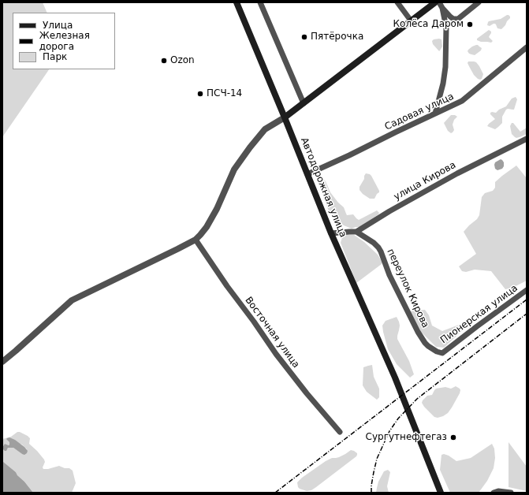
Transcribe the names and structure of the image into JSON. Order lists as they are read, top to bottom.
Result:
{
  "streets": {
    "main road": ["Автодорожная улица"],
    "street": [
      "Садовая улица",
      "улица Кирова",
      "переулок Кирова",
      "Пионерская улица",
      "Восточная улица"
    ]
  },
  "crossings": [
    ["Садовая улица", "Автодорожная улица"],
    ["улица Кирова", "Автодорожная улица"],
    ["улица Кирова", "переулок Кирова"],
    ["переулок Кирова", "Пионерская улица"]
  ],
  "places": [
    "Колёса Даром",
    "Пятёрочка",
    "Ozon",
    "ПСЧ-14",
    "Сургутнефтегаз"
  ],
  "legend": ["Улица", "Железная дорога", "Парк"]
}
